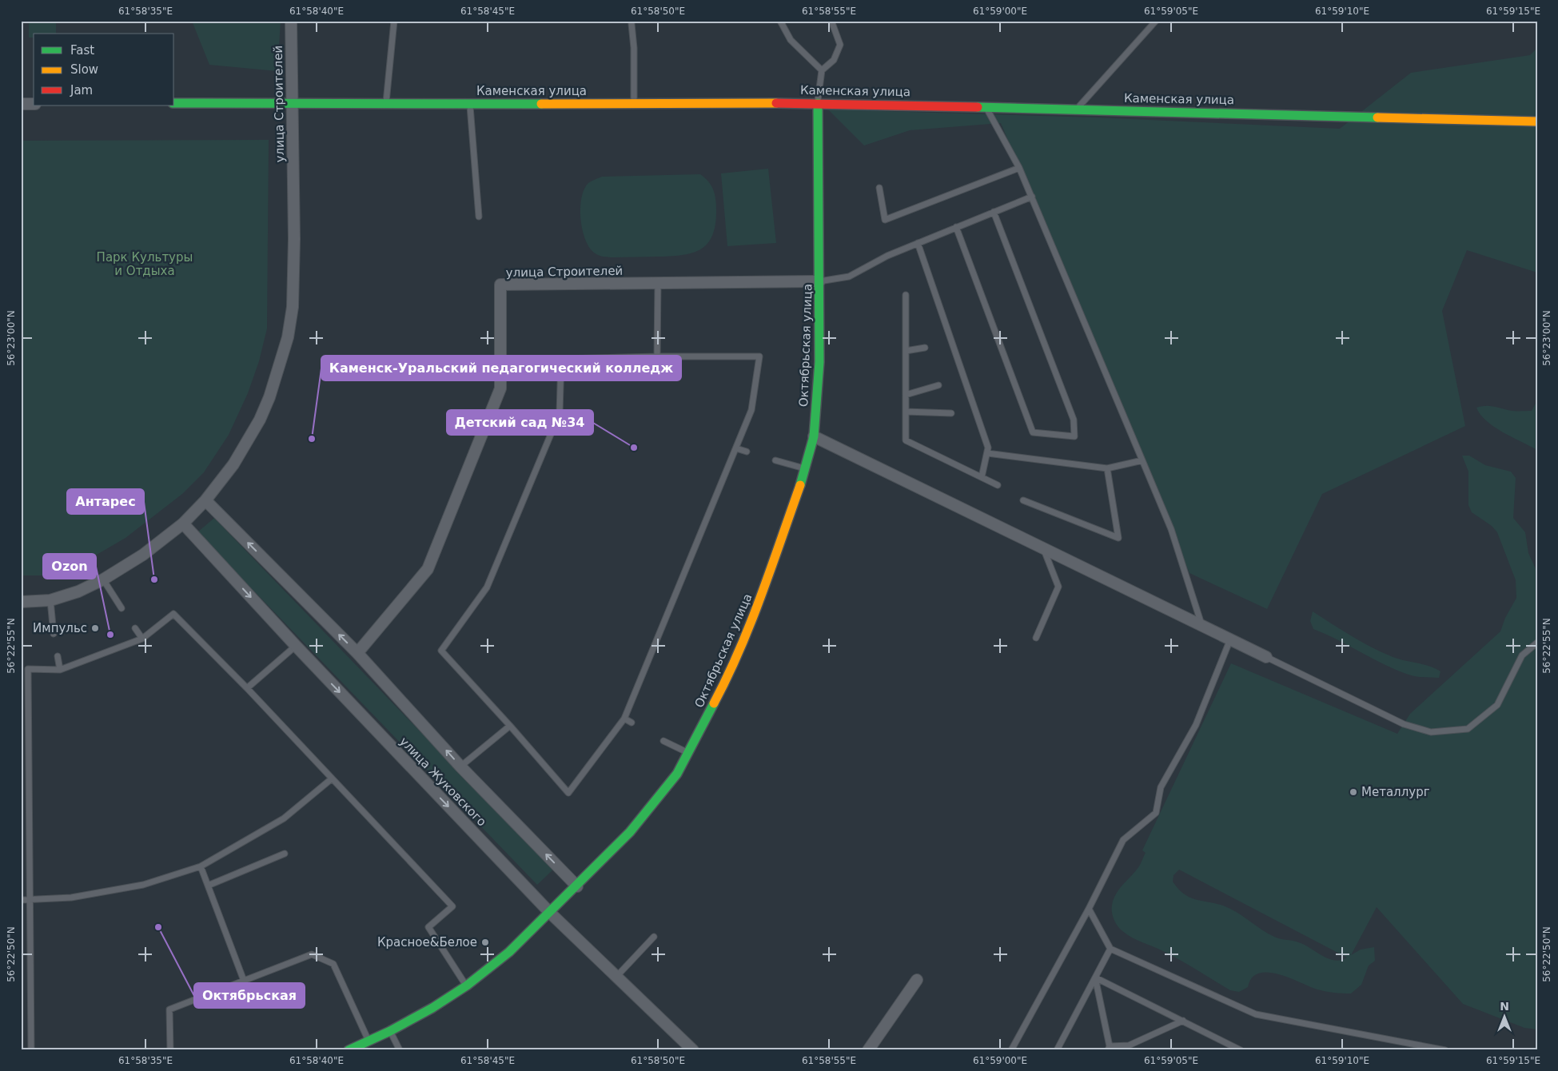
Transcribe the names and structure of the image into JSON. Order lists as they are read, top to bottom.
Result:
{
  "streets": {
    "street": [
      "Каменская улица",
      "улица Строителей",
      "Октябрьская улица",
      "улица Жуковского"
    ]
  },
  "crossings": [
    ["Каменская улица", "улица Строителей"],
    ["Каменская улица", "Октябрьская улица"],
    ["улица Строителей", "Октябрьская улица"],
    ["улица Строителей", "улица Жуковского"],
    ["Октябрьская улица", "улица Жуковского"]
  ],
  "parks": ["Парк Культуры и Отдыха"],
  "places": [
    "Каменск-Уральский педагогический колледж",
    "Детский сад №34",
    "Антарес",
    "Импульс",
    "Ozon",
    "Металлург",
    "Октябрьская",
    "Красное&Белое"
  ],
  "legend": ["Fast", "Slow", "Jam"],
  "north": "top",
  "coordinates": [
    "61°58'35\"E",
    "61°58'40\"E",
    "61°58'45\"E",
    "61°58'50\"E",
    "61°58'55\"E",
    "61°59'00\"E",
    "61°59'05\"E",
    "61°59'10\"E",
    "61°59'15\"E",
    "56°23'00\"N",
    "56°22'55\"N",
    "56°22'50\"N"
  ]
}
